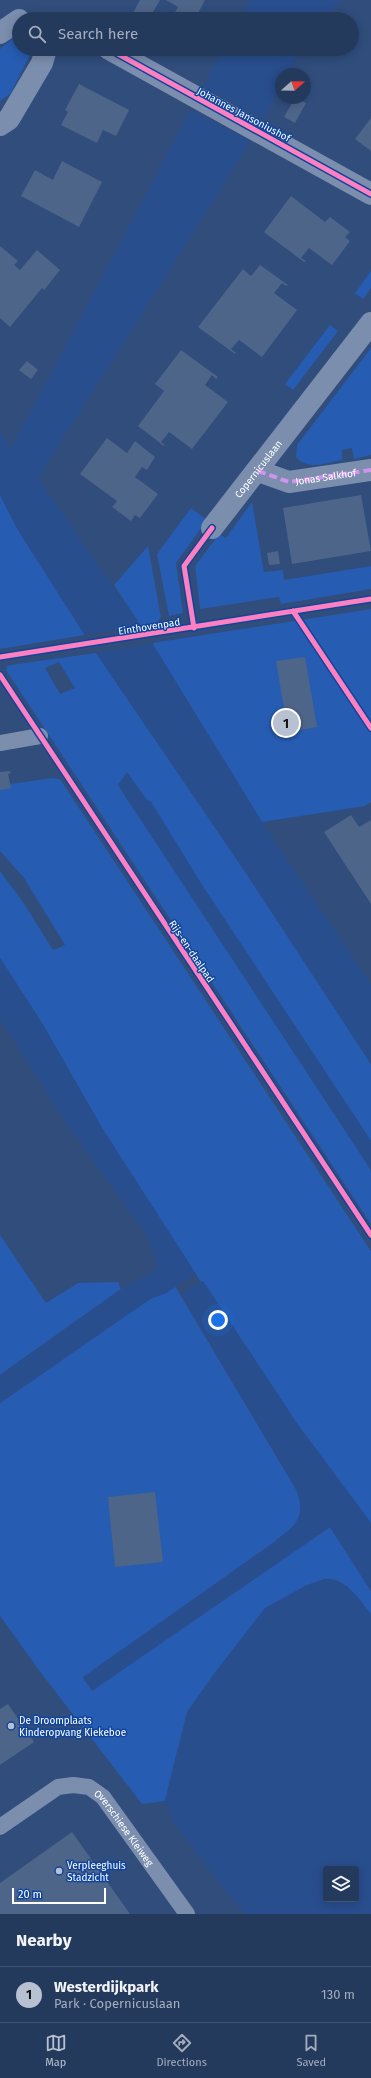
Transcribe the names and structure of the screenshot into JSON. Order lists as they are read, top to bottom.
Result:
{
  "streets": {
    "street": ["Johannes Jansoniushof", "Copernicuslaan", "Jonas Salkhof"],
    "lane": ["Overschiese Kleiweg"],
    "cycle path": ["Einthovenpad", "Rijs-en-daalpad"]
  },
  "crossings": [
    ["Copernicuslaan", "Jonas Salkhof"]
  ],
  "places": ["De Droomplaats Kinderopvang Kiekeboe", "Verpleeghuis Stadzicht"],
  "scale_bar": "20 m",
  "north": "right",
  "page": {
    "search": "Search here",
    "pins": "1",
    "scale": "20 m",
    "heading": "Nearby",
    "list": [
      {
        "mark": "1",
        "name": "Westerdijkpark",
        "note": "Park · Copernicuslaan",
        "value": "130 m"
      }
    ],
    "nav": ["Map", "Directions", "Saved"]
  }
}
